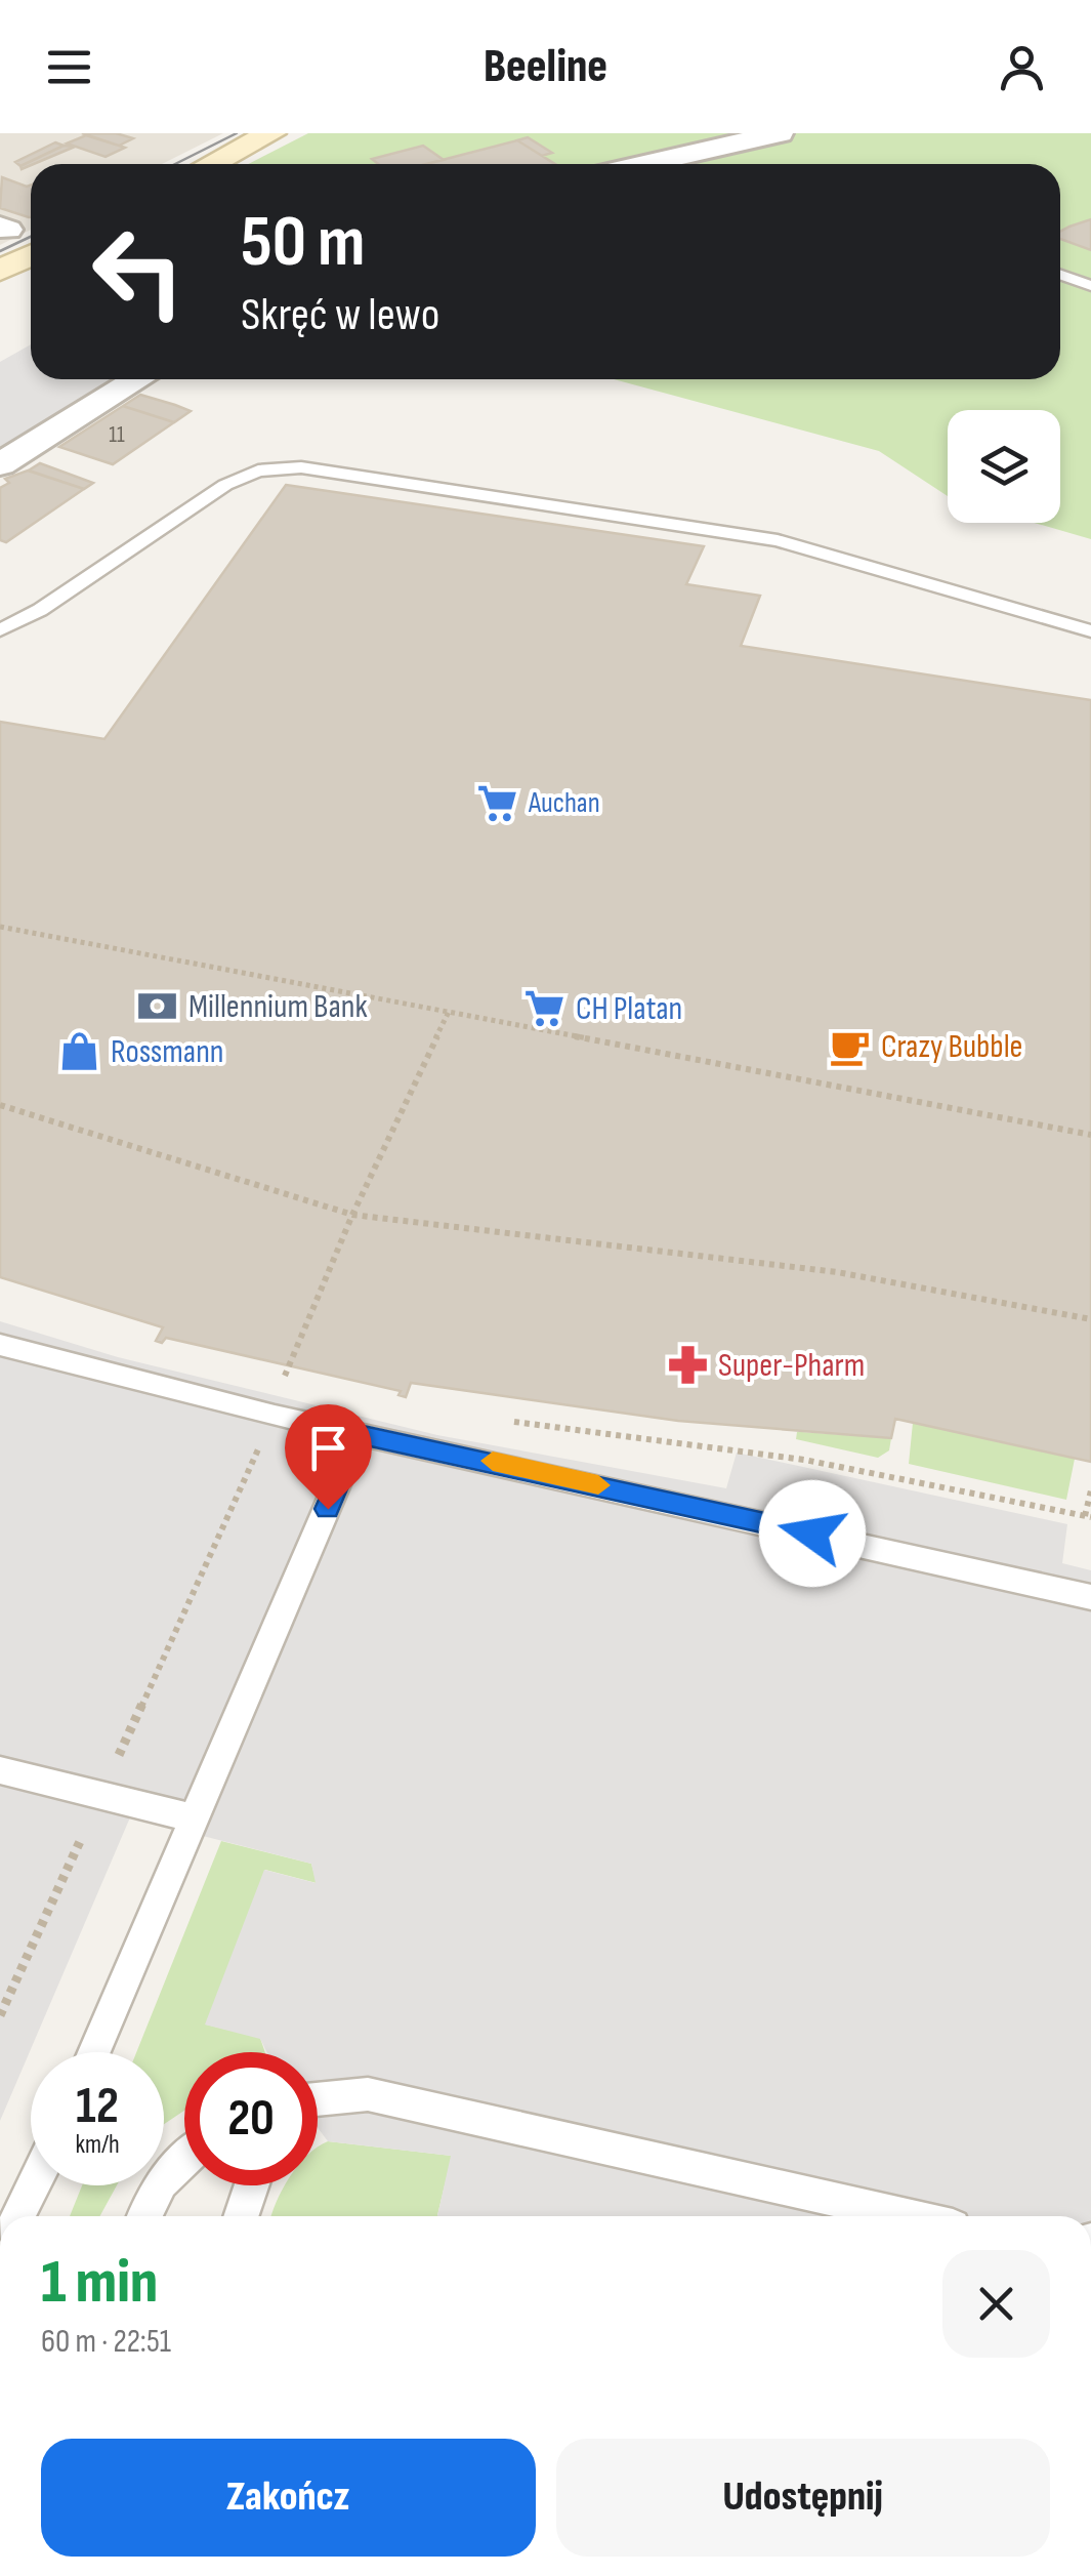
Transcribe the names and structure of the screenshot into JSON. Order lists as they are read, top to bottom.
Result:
{
  "places": {
    "supermarket": ["Auchan", "CH Platan"],
    "bank": ["Millennium Bank"],
    "cafe": ["Crazy Bubble"],
    "shop": ["Rossmann"],
    "pharmacy": ["Super-Pharm"]
  },
  "house_numbers": ["11"],
  "page": {
    "header": "Beeline",
    "turn": ["50 m", "Skręć w lewo"],
    "speed": "12 km/h",
    "limit": "20",
    "heading": ["1 min", "60 m · 22:51"],
    "buttons": ["Zakończ", "Udostępnij"]
  }
}
